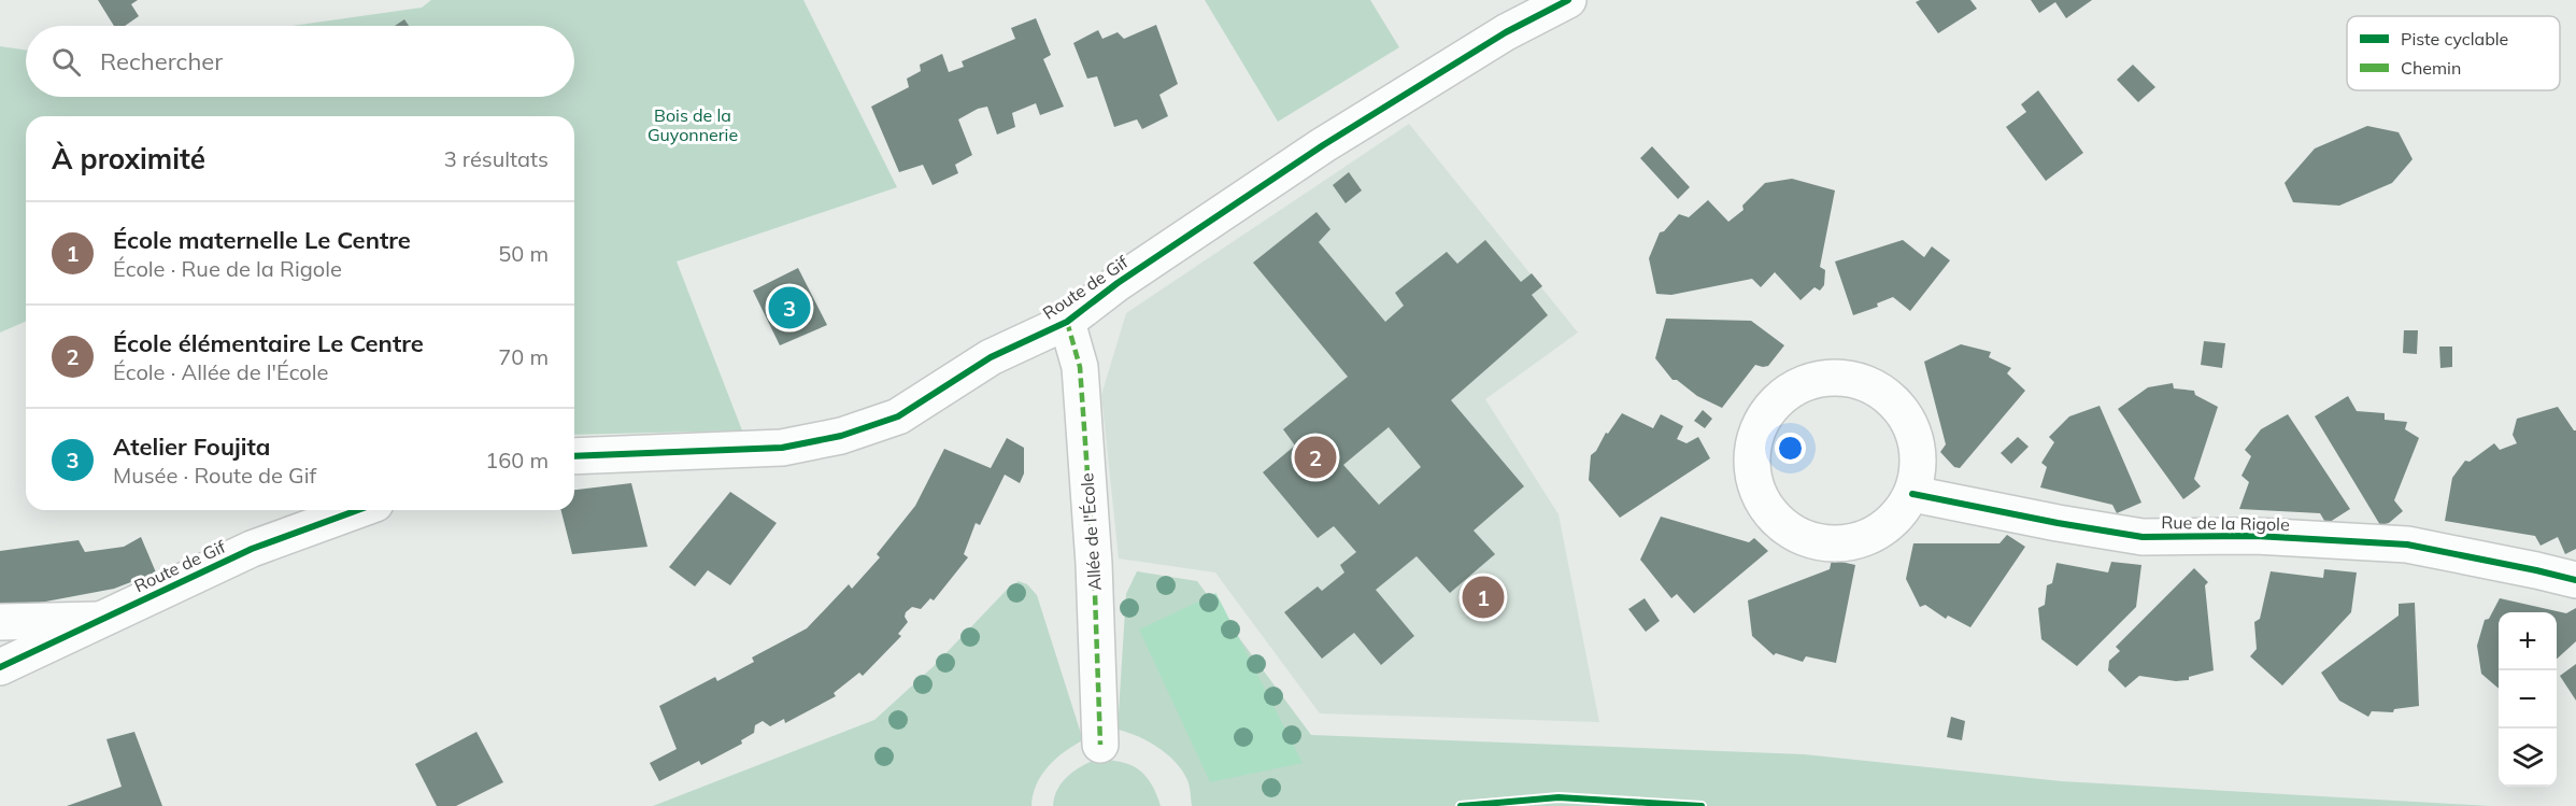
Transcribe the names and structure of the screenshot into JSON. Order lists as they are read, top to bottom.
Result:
{
  "streets": {
    "street": ["Route de Gif", "Rue de la Rigole", "Allée de l'École"]
  },
  "crossings": [
    ["Route de Gif", "Allée de l'École"]
  ],
  "parks": ["Bois de la Guyonnerie"],
  "legend": ["Piste cyclable", "Chemin"],
  "page": {
    "search": "Rechercher",
    "heading": ["À proximité", "3 résultats"],
    "list": [
      {
        "mark": "1",
        "name": "École maternelle Le Centre",
        "note": "École · Rue de la Rigole",
        "value": "50 m"
      },
      {
        "mark": "2",
        "name": "École élémentaire Le Centre",
        "note": "École · Allée de l'École",
        "value": "70 m"
      },
      {
        "mark": "3",
        "name": "Atelier Foujita",
        "note": "Musée · Route de Gif",
        "value": "160 m"
      }
    ],
    "pins": ["3", "2", "1"],
    "map_buttons": ["+", "−"]
  }
}
